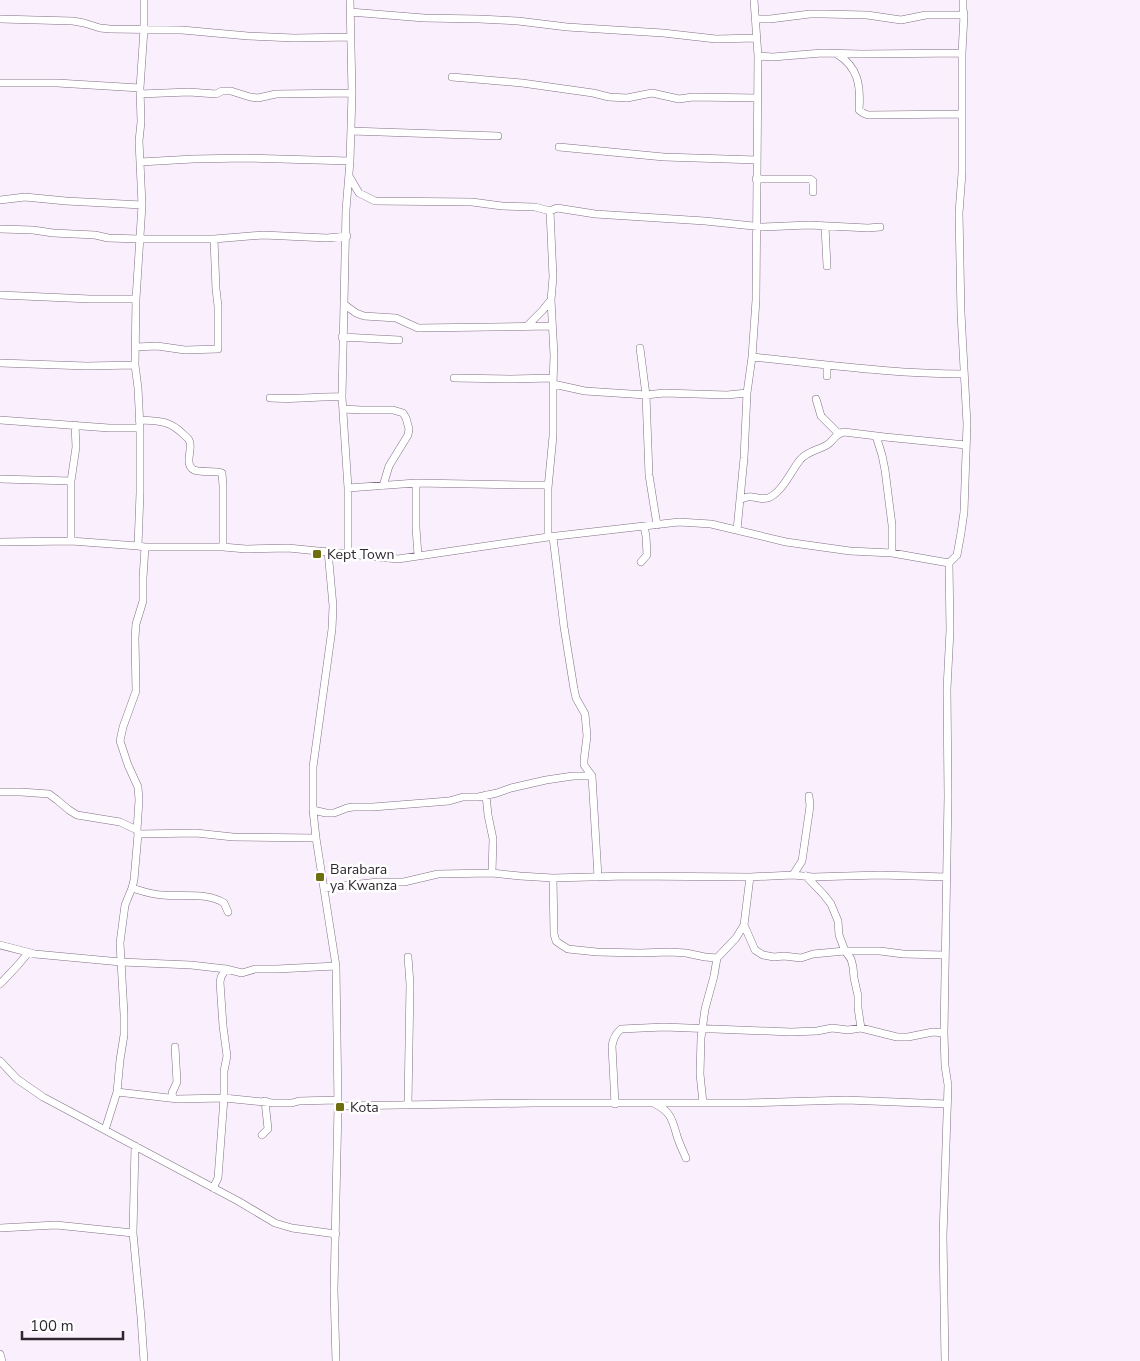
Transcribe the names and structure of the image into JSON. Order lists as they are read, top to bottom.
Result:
{
  "places": {
    "transit": ["Kept Town", "Barabara ya Kwanza", "Kota"]
  },
  "scale_bar": "100 m"
}
